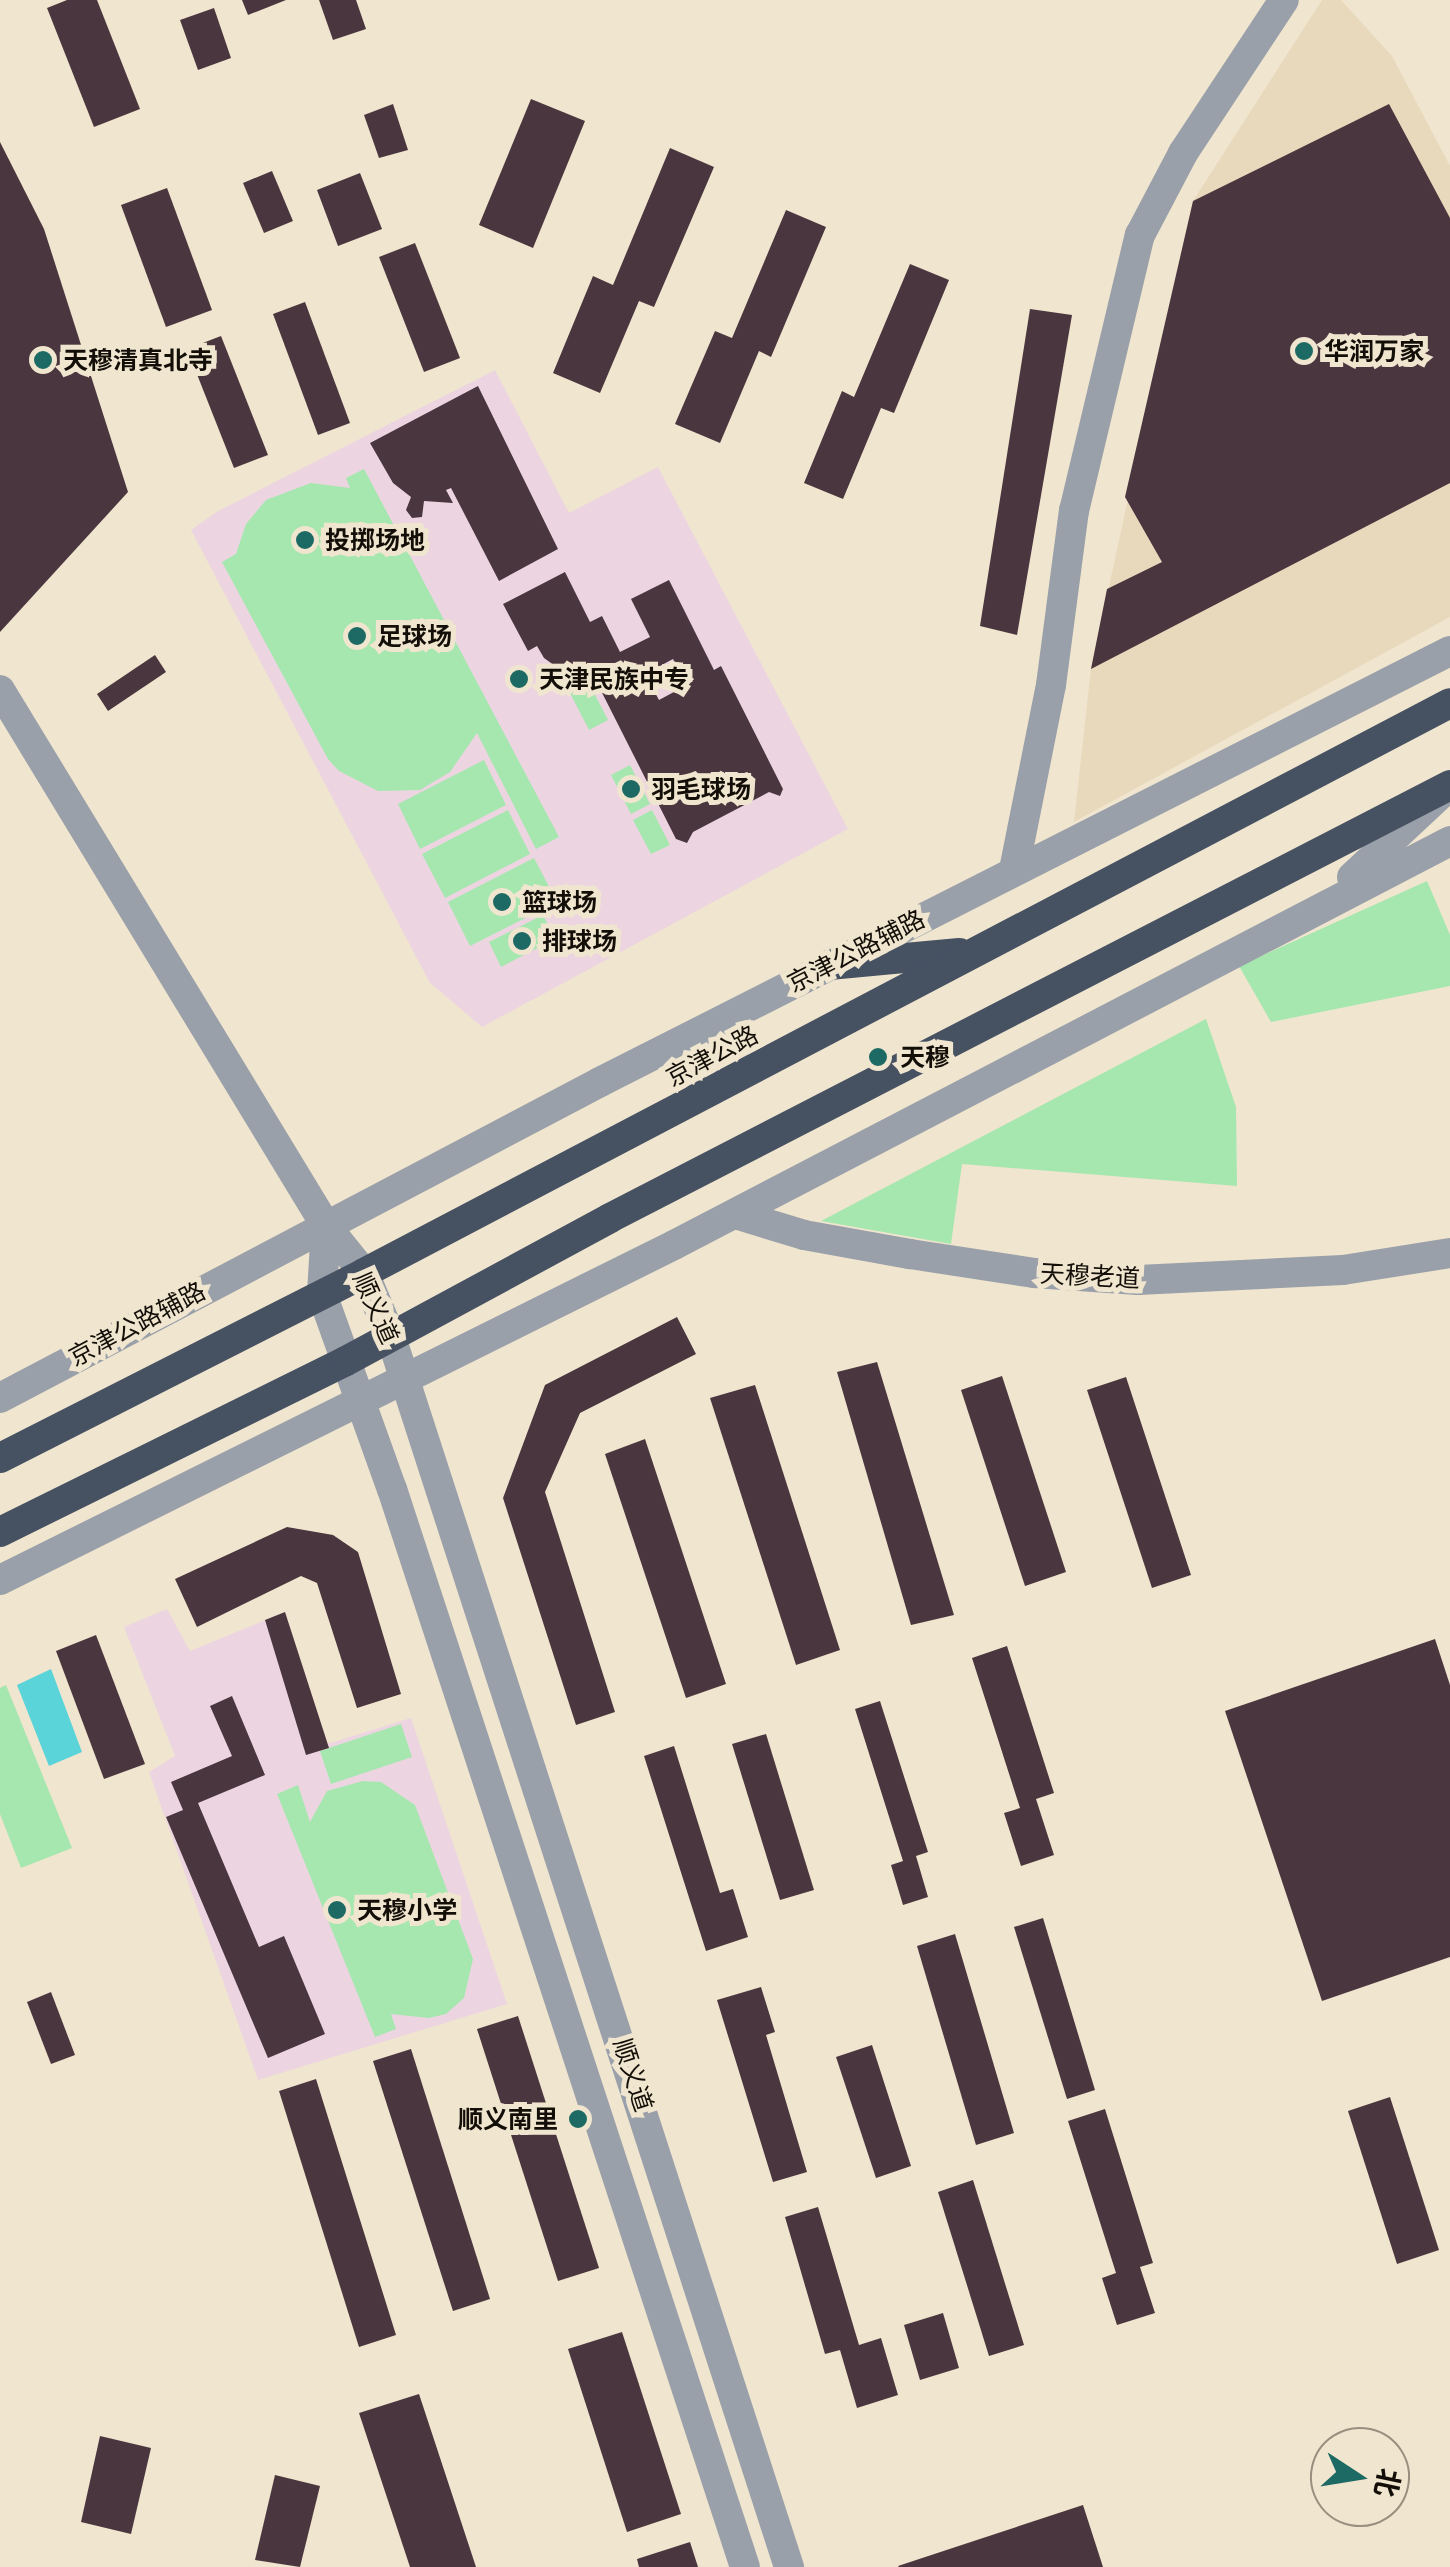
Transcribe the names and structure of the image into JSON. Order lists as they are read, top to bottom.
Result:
{
  "streets": {
    "highway": ["京津公路"],
    "street": ["京津公路辅路", "天穆老道", "顺义道"]
  },
  "crossings": [
    ["京津公路辅路", "顺义道"],
    ["京津公路", "顺义道"]
  ],
  "places": [
    "华润万家",
    "天穆清真北寺",
    "投掷场地",
    "足球场",
    "天津民族中专",
    "羽毛球场",
    "篮球场",
    "排球场",
    "天穆",
    "天穆小学",
    "顺义南里"
  ],
  "north": "right"
}
